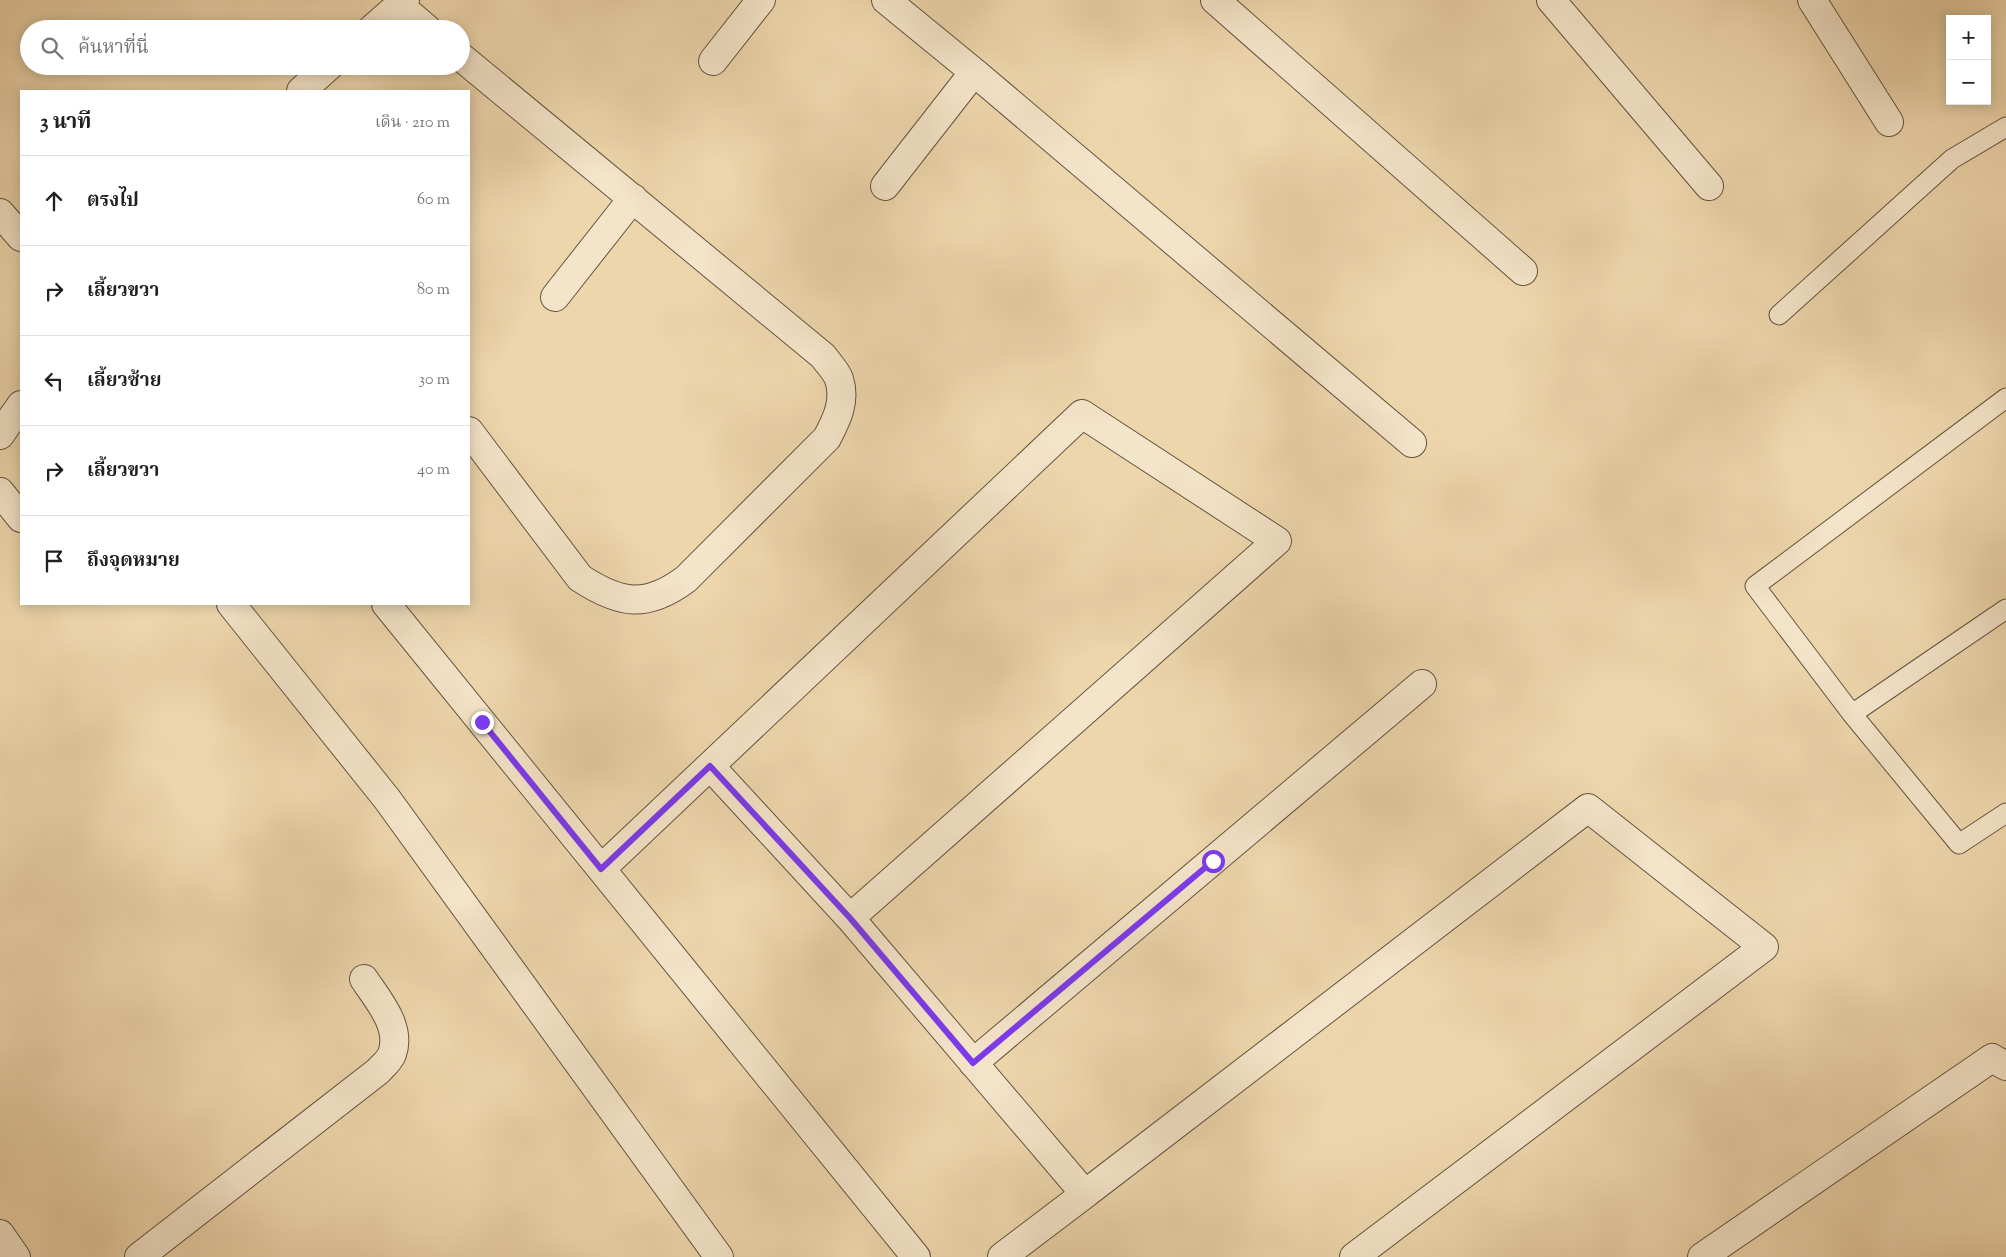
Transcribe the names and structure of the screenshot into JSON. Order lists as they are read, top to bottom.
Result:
{
  "page": {
    "map_buttons": ["+", "−"],
    "search": "ค้นหาที่นี่",
    "heading": ["3 นาที", "เดิน · 210 m"],
    "list": [
      ["ตรงไป", "60 m"],
      ["เลี้ยวขวา", "80 m"],
      ["เลี้ยวซ้าย", "30 m"],
      ["เลี้ยวขวา", "40 m"],
      "ถึงจุดหมาย"
    ]
  }
}
